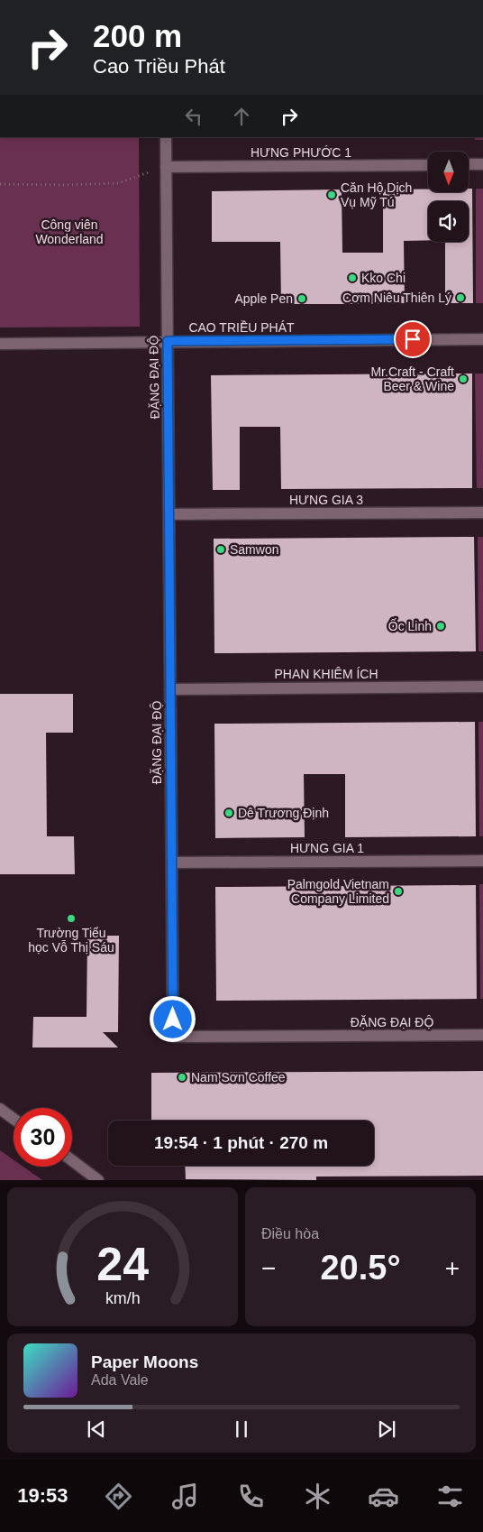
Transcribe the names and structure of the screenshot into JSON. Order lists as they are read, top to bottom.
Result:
{
  "streets": {
    "street": [
      "HƯNG PHƯỚC 1",
      "CAO TRIỀU PHÁT",
      "ĐẶNG ĐẠI ĐỘ",
      "HƯNG GIA 3",
      "PHAN KHIÊM ÍCH",
      "HƯNG GIA 1"
    ]
  },
  "crossings": [
    ["HƯNG PHƯỚC 1", "ĐẶNG ĐẠI ĐỘ"],
    ["CAO TRIỀU PHÁT", "ĐẶNG ĐẠI ĐỘ"],
    ["ĐẶNG ĐẠI ĐỘ", "HƯNG GIA 3"],
    ["ĐẶNG ĐẠI ĐỘ", "PHAN KHIÊM ÍCH"],
    ["ĐẶNG ĐẠI ĐỘ", "HƯNG GIA 1"]
  ],
  "parks": ["Công viên Wonderland"],
  "places": [
    "Căn Hộ Dịch Vụ Mỹ Tú",
    "Kko Chi",
    "Cơm Niêu Thiên Lý",
    "Apple Pen",
    "Mr.Craft - Craft Beer & Wine",
    "Samwon",
    "Ốc Linh",
    "Dê Trương Định",
    "Palmgold Vietnam Company Limited",
    "Trường Tiểu học Vỗ Thị Sáu",
    "Nam Sơn Coffee"
  ],
  "north": "bottom",
  "page": {
    "turn": ["200 m", "Cao Triều Phát"],
    "limit": "30",
    "trip": "19:54 · 1 phút · 270 m",
    "tile": "Điều hòa",
    "heat": ["−", "20.5°", "+"],
    "song": ["Paper Moons", "Ada Vale"],
    "tabs": "19:53",
    "gauge": ["24", "km/h"]
  }
}
